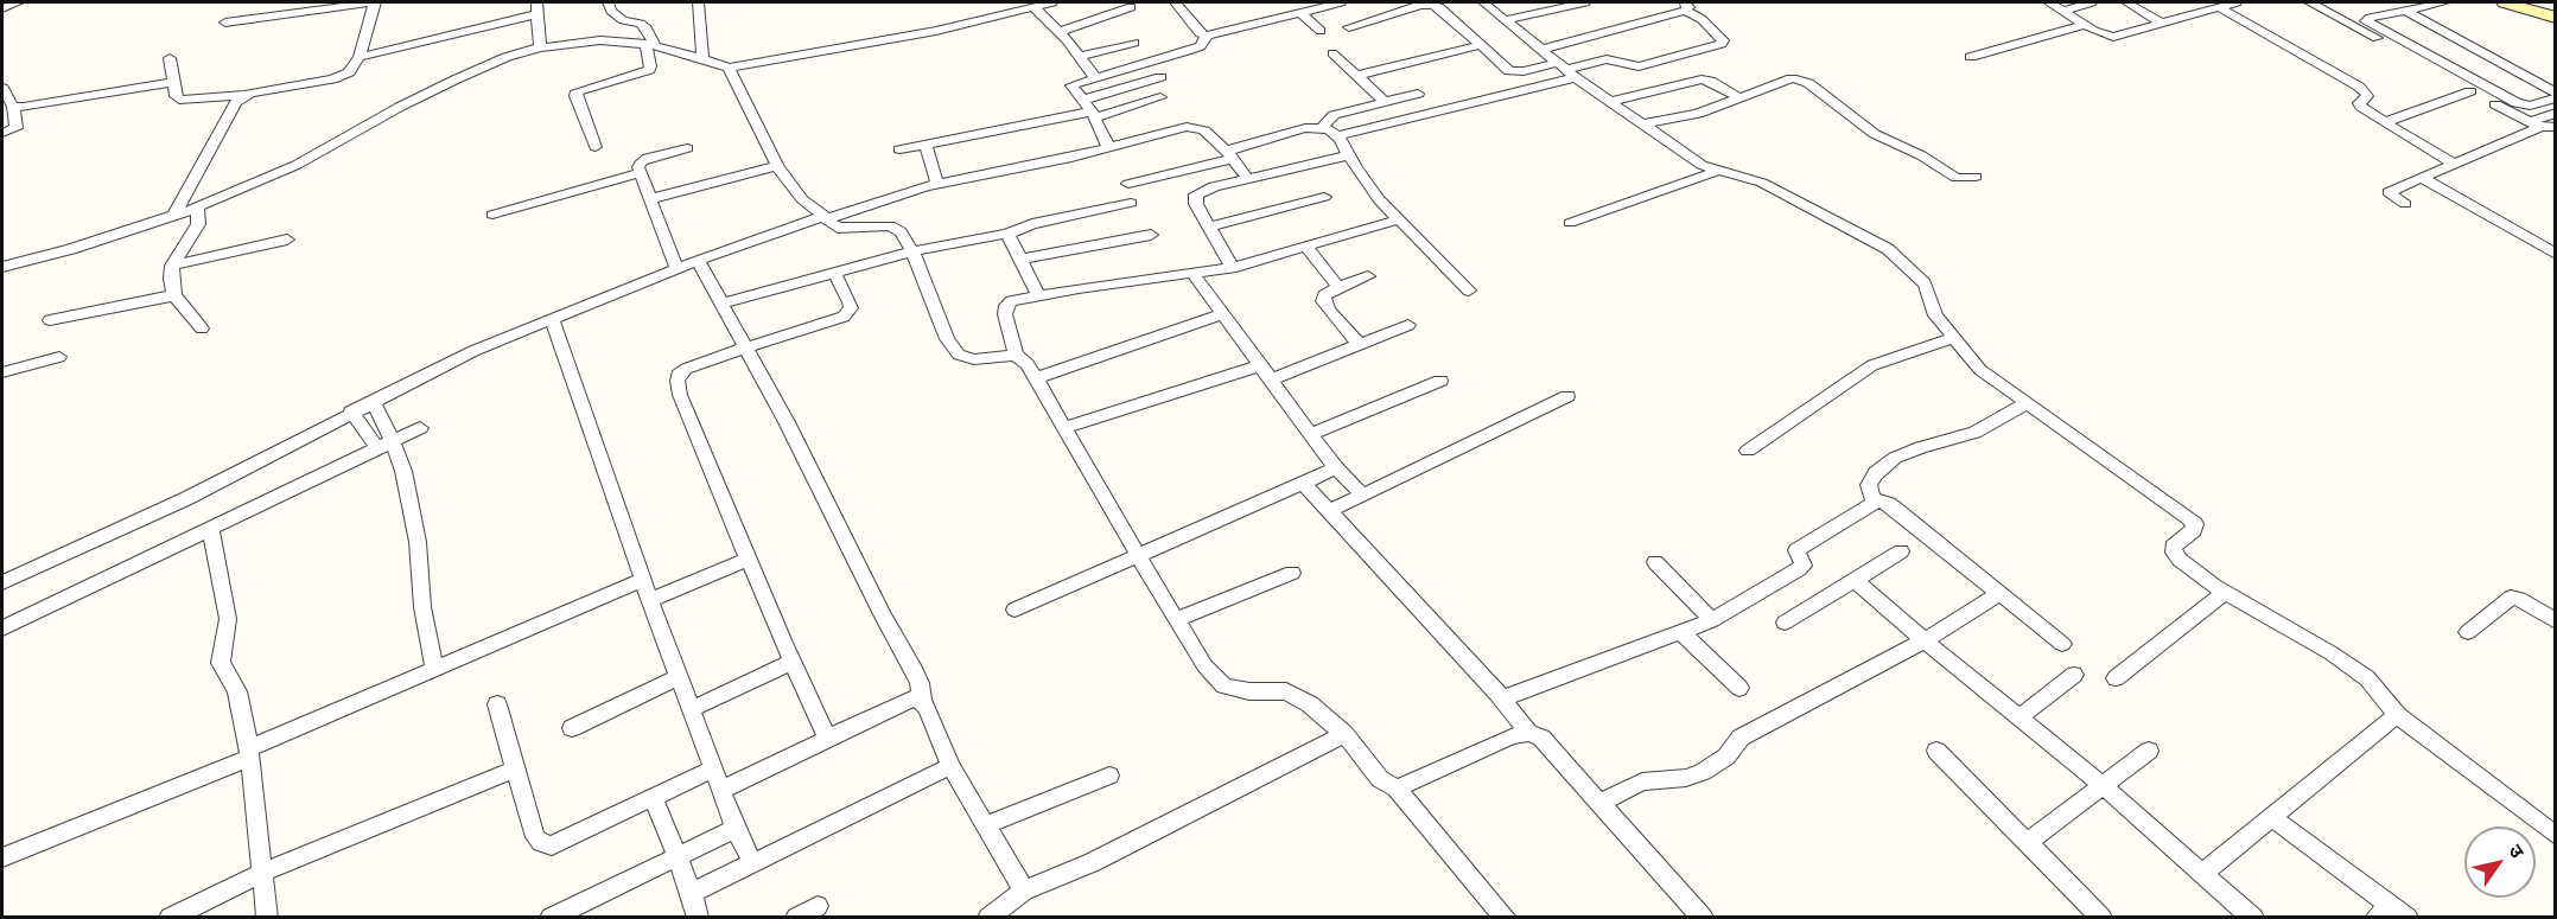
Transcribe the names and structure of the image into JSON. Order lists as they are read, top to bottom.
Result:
{
  "north": "top right"
}
